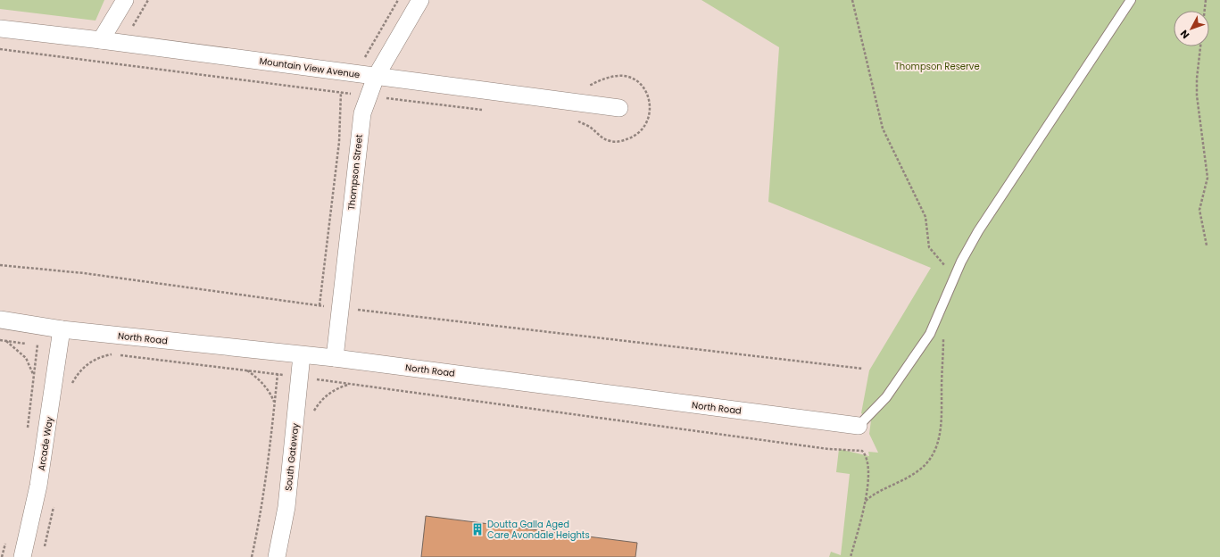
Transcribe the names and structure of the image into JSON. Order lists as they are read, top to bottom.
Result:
{
  "streets": {
    "street": [
      "Mountain View Avenue",
      "Thompson Street",
      "North Road",
      "Arcade Way",
      "South Gateway"
    ]
  },
  "crossings": [
    ["Mountain View Avenue", "Thompson Street"],
    ["Thompson Street", "North Road"],
    ["North Road", "Arcade Way"],
    ["North Road", "South Gateway"]
  ],
  "parks": ["Thompson Reserve"],
  "places": {
    "building": ["Doutta Galla Aged Care Avondale Heights"]
  },
  "north": "bottom left"
}
